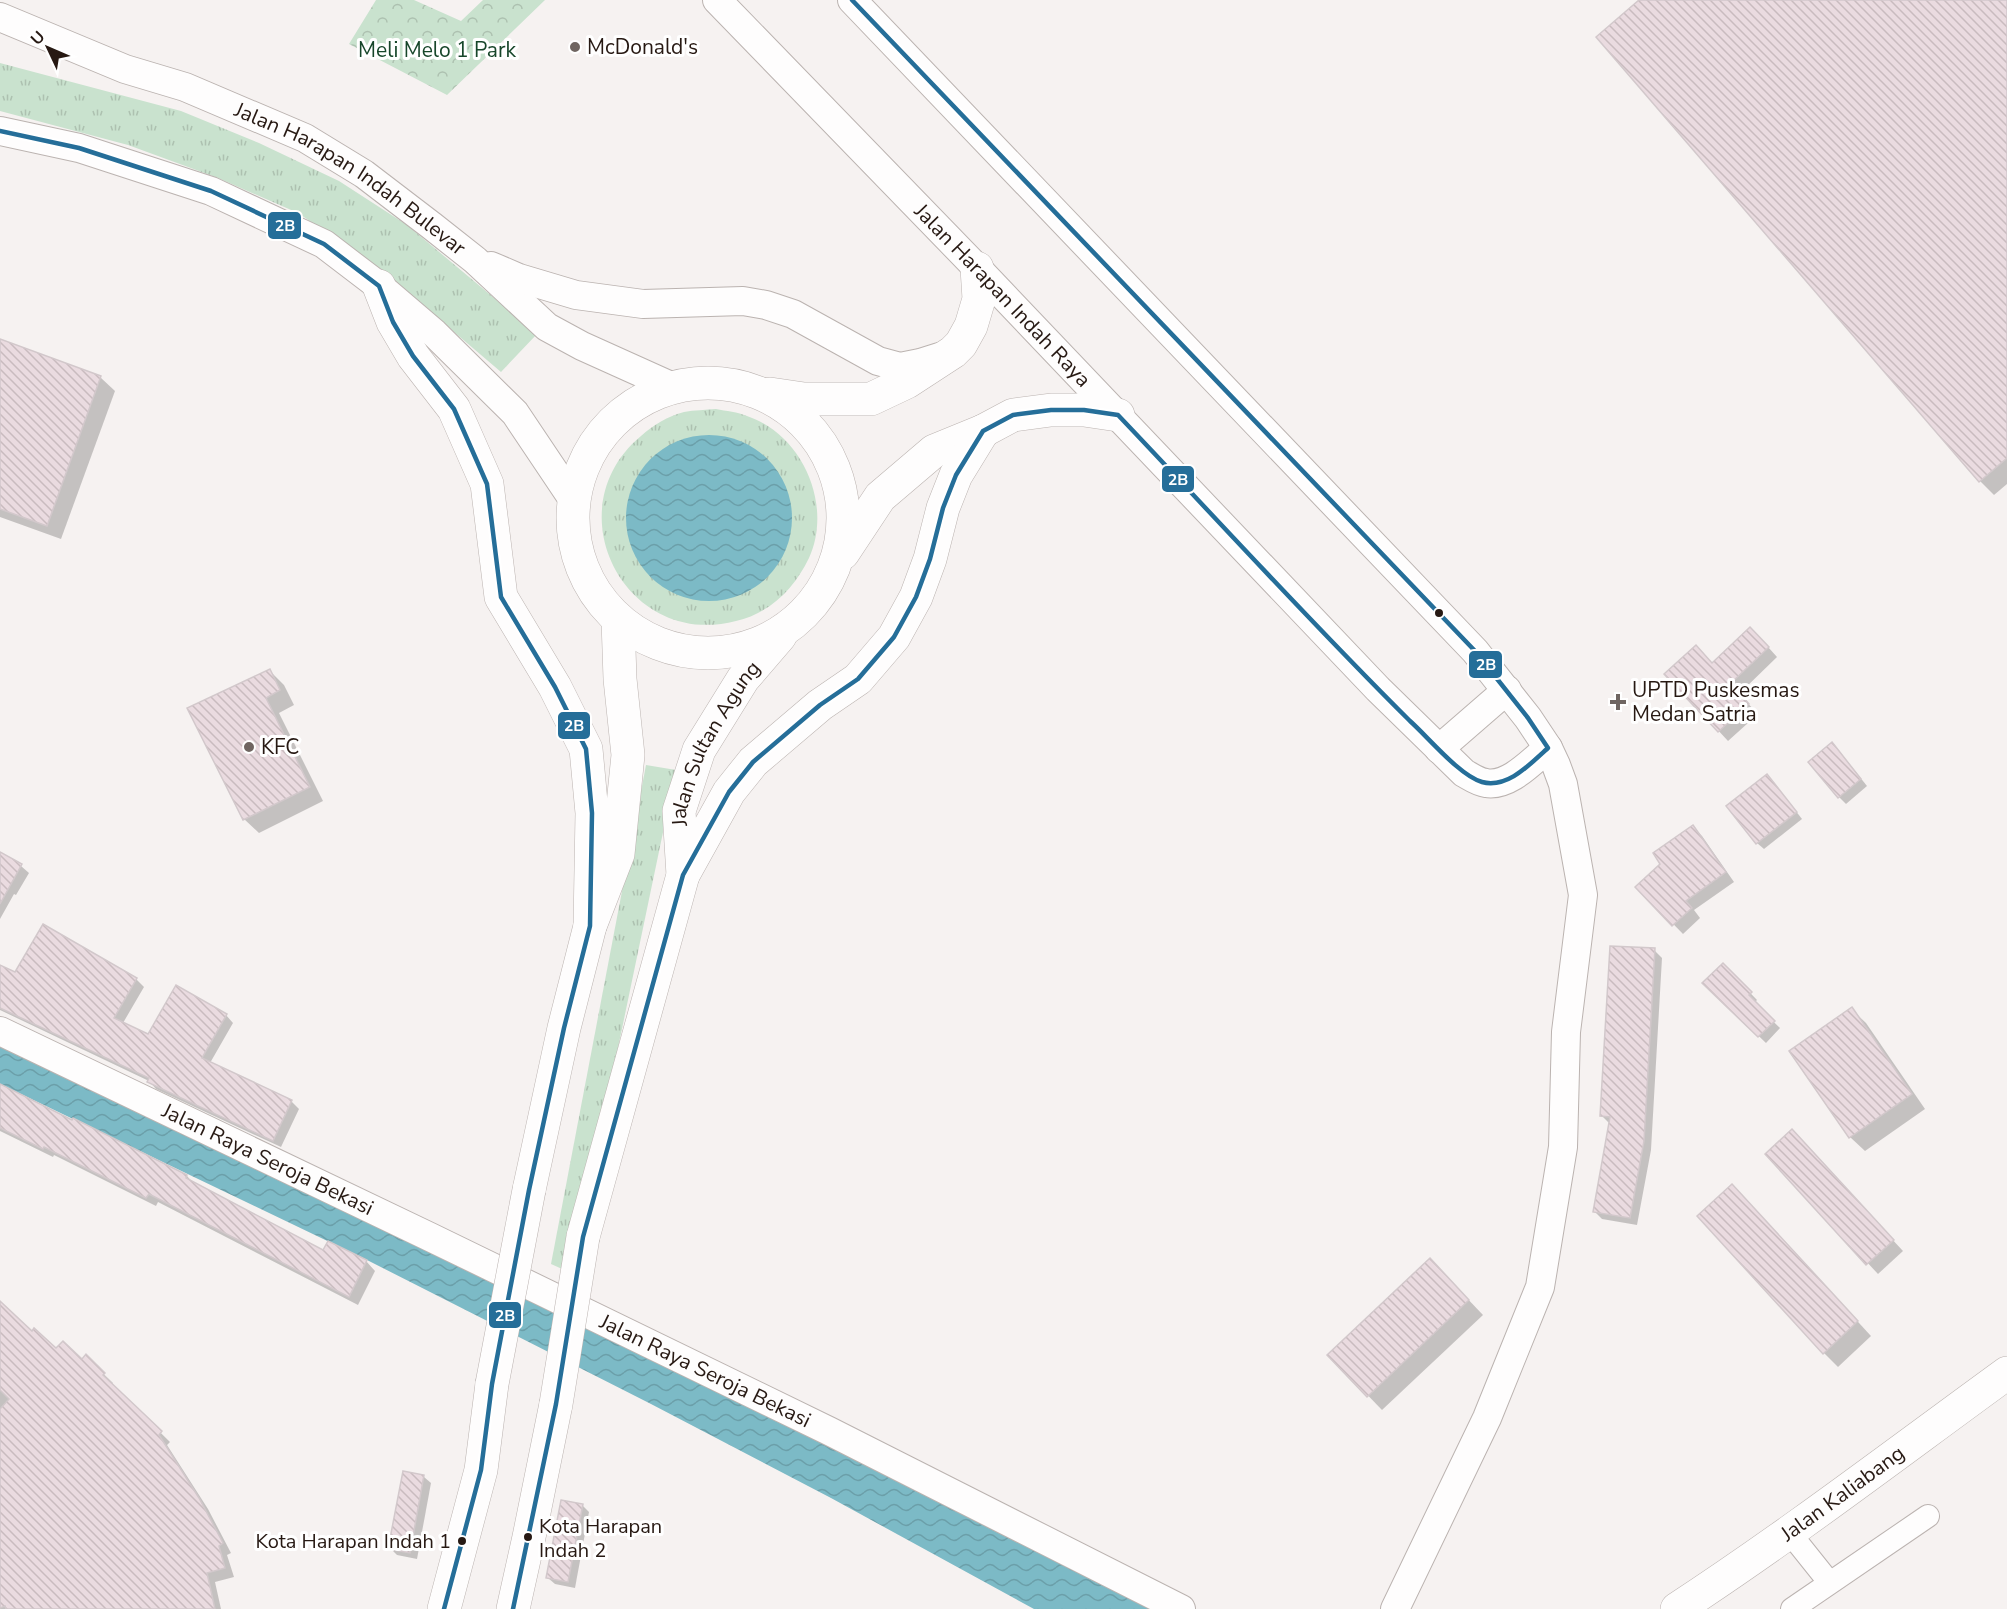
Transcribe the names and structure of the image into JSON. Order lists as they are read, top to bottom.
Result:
{
  "streets": {
    "main road": ["Jalan Sultan Agung", "Jalan Kaliabang"],
    "street": ["Jalan Harapan Indah Bulevar", "Jalan Harapan Indah Raya", "Jalan Raya Seroja Bekasi"]
  },
  "parks": ["Meli Melo 1 Park"],
  "places": {
    "other": [
      "McDonald's",
      "KFC",
      "Kota Harapan Indah 2",
      "Kota Harapan Indah 1"
    ],
    "health": ["UPTD Puskesmas Medan Satria"]
  },
  "lines": ["transit line 2B"],
  "north": "top left"
}
